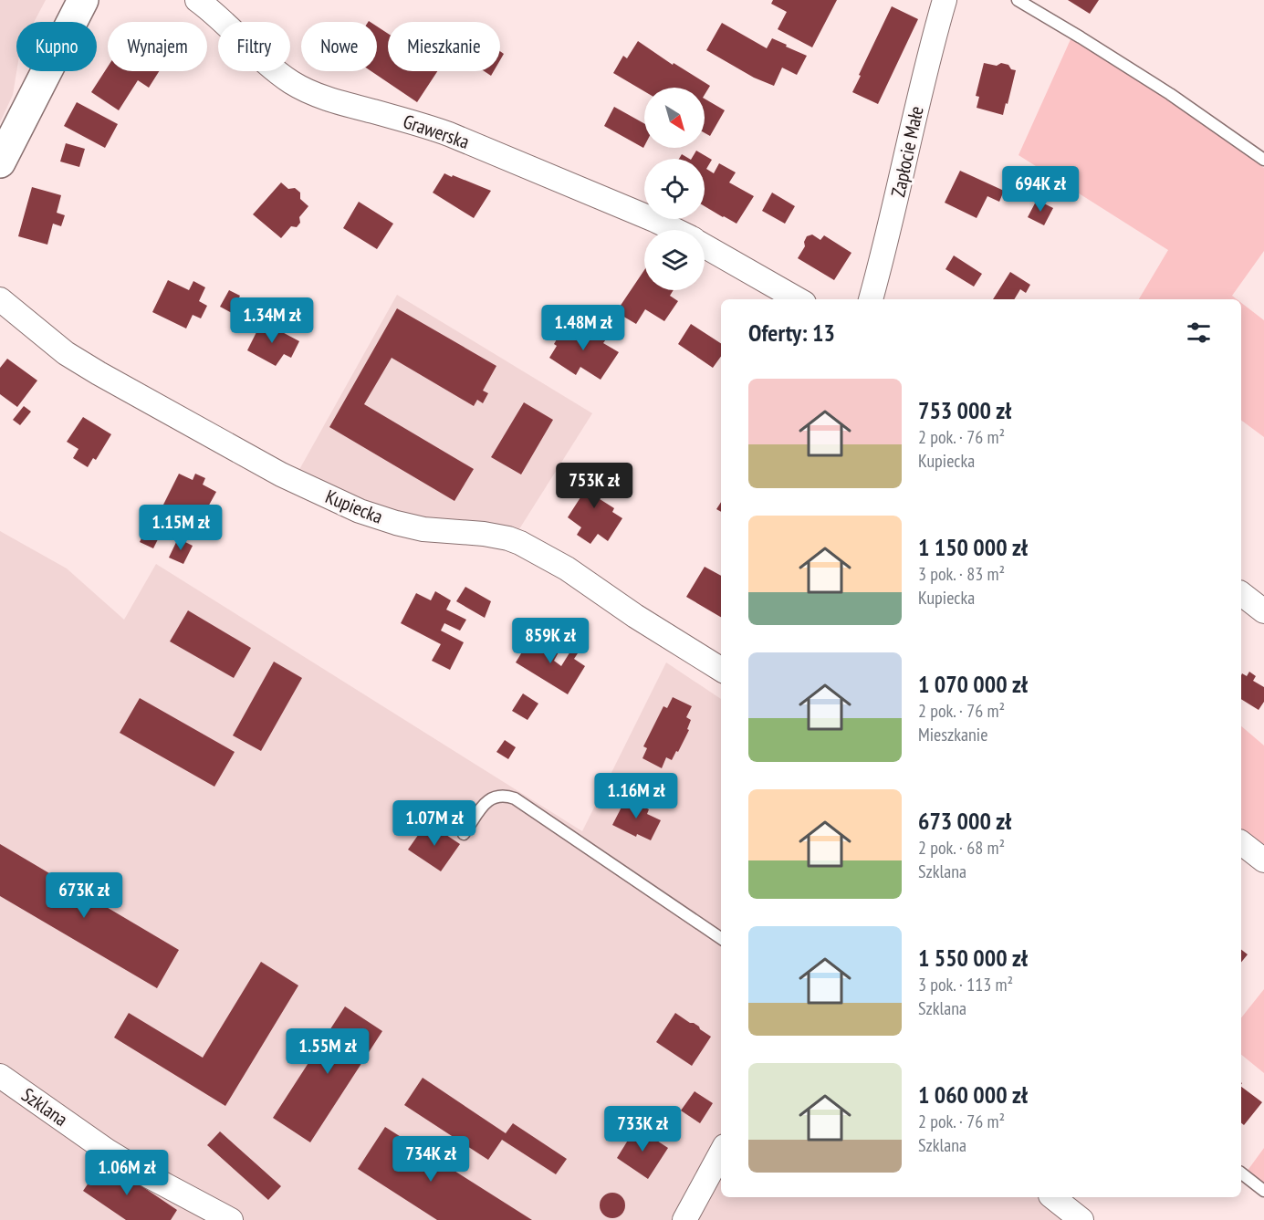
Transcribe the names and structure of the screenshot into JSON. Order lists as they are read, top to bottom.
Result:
{
  "streets": {
    "street": [
      "Grawerska",
      "Zapłocie Małe",
      "Kupiecka",
      "Szklana"
    ]
  },
  "north": "bottom right",
  "page": {
    "chip": [
      "Kupno",
      "Wynajem",
      "Filtry",
      "Nowe",
      "Mieszkanie"
    ],
    "price": [
      "694K zł",
      "1.34M zł",
      "1.48M zł",
      "753K zł",
      "1.15M zł",
      "859K zł",
      "1.16M zł",
      "1.07M zł",
      "673K zł",
      "1.55M zł",
      "733K zł",
      "734K zł",
      "1.06M zł"
    ],
    "heading": "Oferty: 13",
    "list": [
      {
        "name": "753 000 zł",
        "note": "2 pok. · 76 m² · Kupiecka"
      },
      {
        "name": "1 150 000 zł",
        "note": "3 pok. · 83 m² · Kupiecka"
      },
      {
        "name": "1 070 000 zł",
        "note": "2 pok. · 76 m² · Mieszkanie"
      },
      {
        "name": "673 000 zł",
        "note": "2 pok. · 68 m² · Szklana"
      },
      {
        "name": "1 550 000 zł",
        "note": "3 pok. · 113 m² · Szklana"
      },
      {
        "name": "1 060 000 zł",
        "note": "2 pok. · 76 m² · Szklana"
      }
    ]
  }
}
